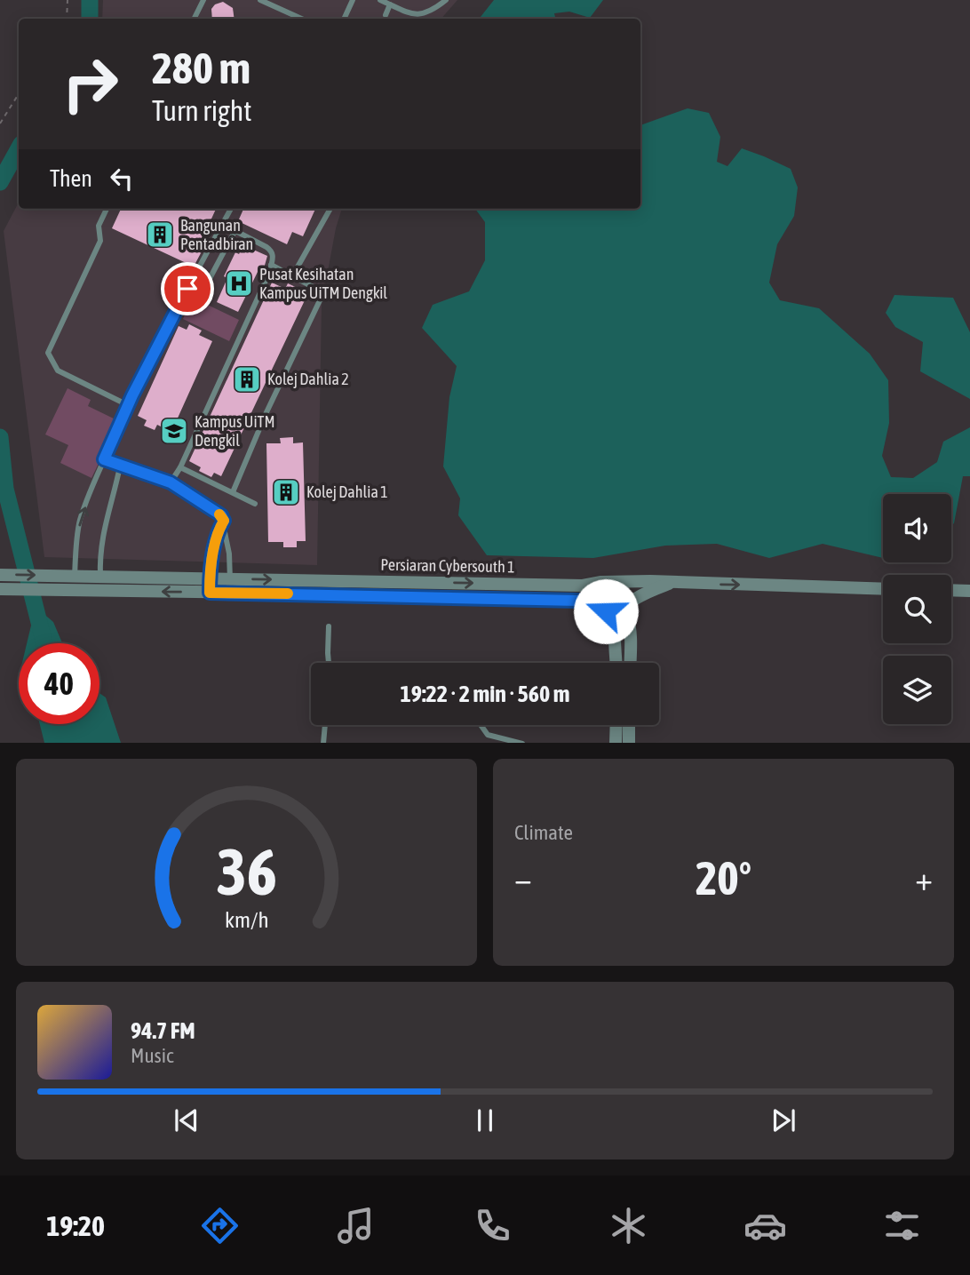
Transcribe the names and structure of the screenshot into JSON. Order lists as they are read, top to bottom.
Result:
{
  "streets": {
    "street": ["Persiaran Cybersouth 1"]
  },
  "places": {
    "building": ["Bangunan Pentadbiran", "Kolej Dahlia 2", "Kolej Dahlia 1"],
    "hospital": ["Pusat Kesihatan Kampus UiTM Dengkil"],
    "school or university": ["Kampus UiTM Dengkil"]
  },
  "page": {
    "turn": ["280 m", "Turn right"],
    "then": "Then",
    "limit": "40",
    "trip": "19:22 · 2 min · 560 m",
    "tile": "Climate",
    "heat": ["−", "20°", "+"],
    "song": ["94.7 FM", "Music"],
    "tabs": "19:20",
    "gauge": ["36", "km/h"]
  }
}
